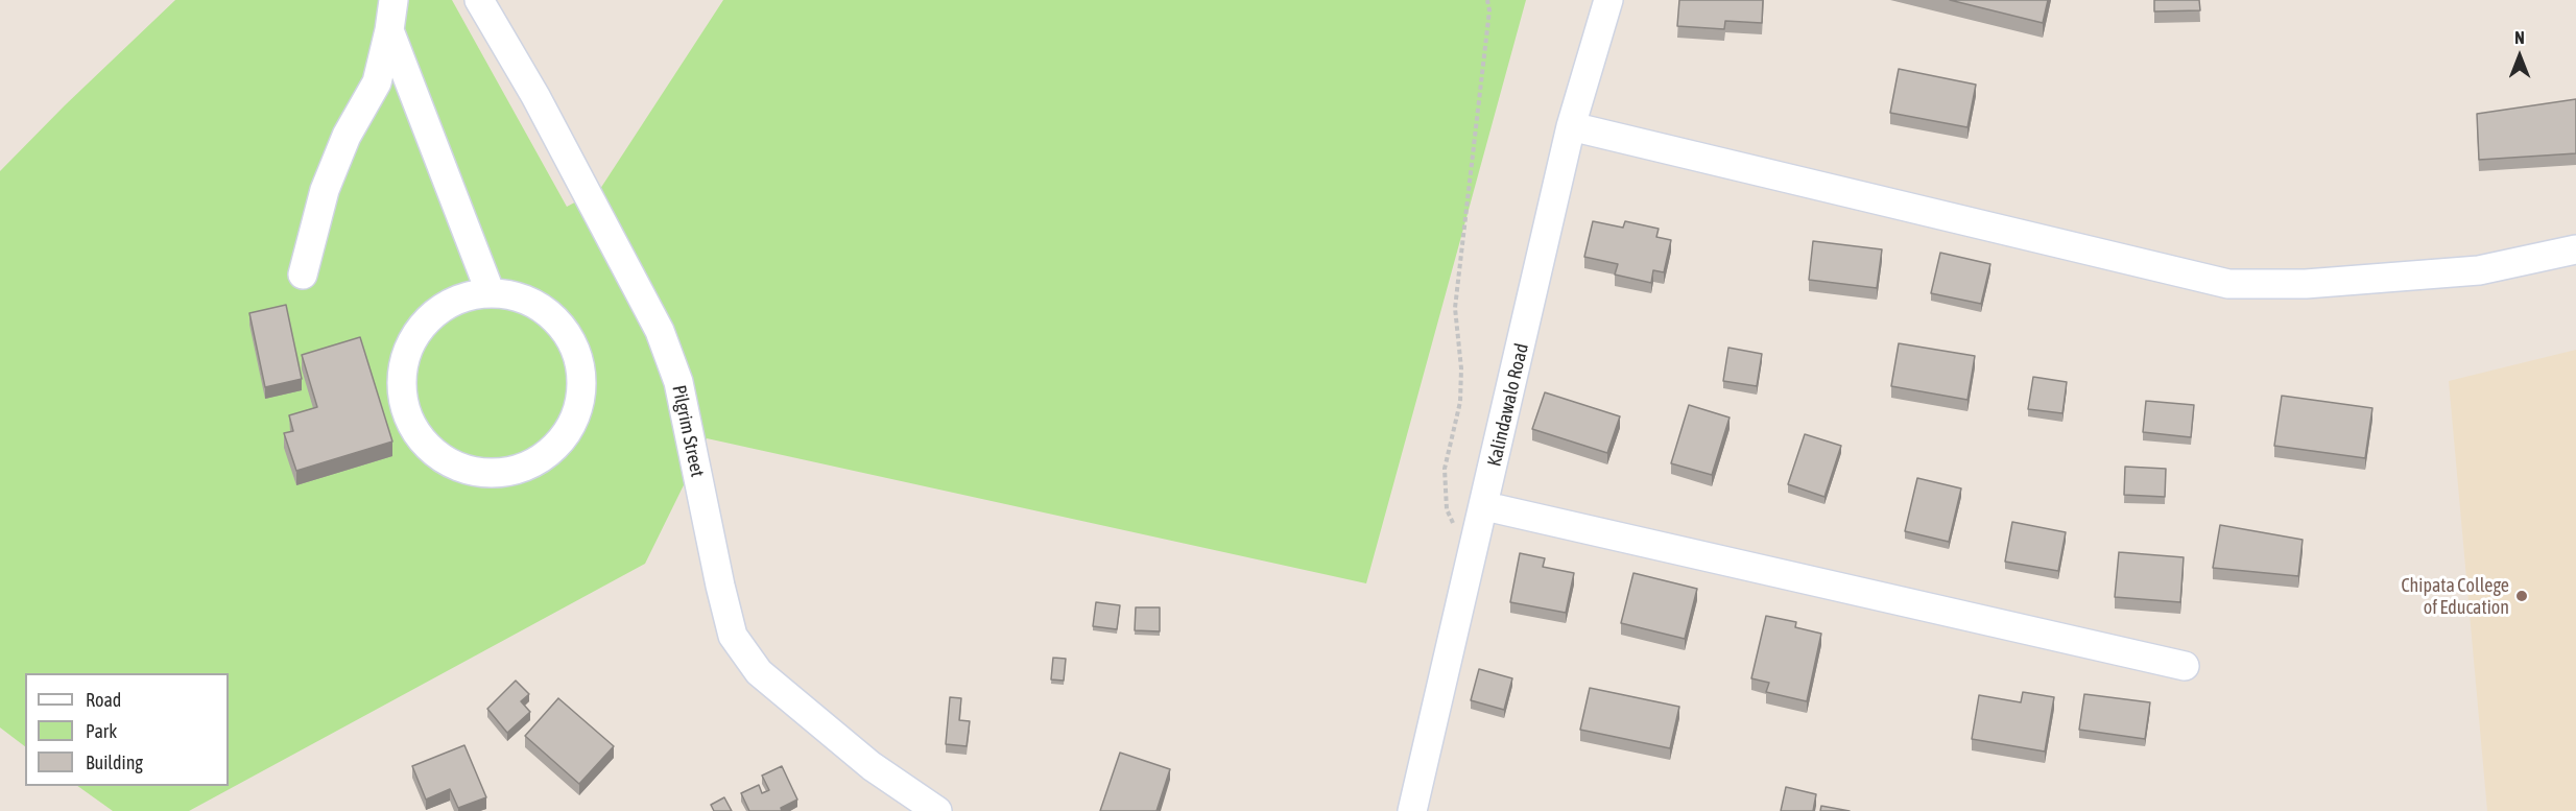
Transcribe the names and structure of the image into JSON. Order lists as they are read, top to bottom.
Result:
{
  "streets": {
    "street": ["Kalindawalo Road", "Pilgrim Street"]
  },
  "places": ["Chipata College of Education"],
  "legend": ["Road", "Park", "Building"],
  "north": "top"
}
